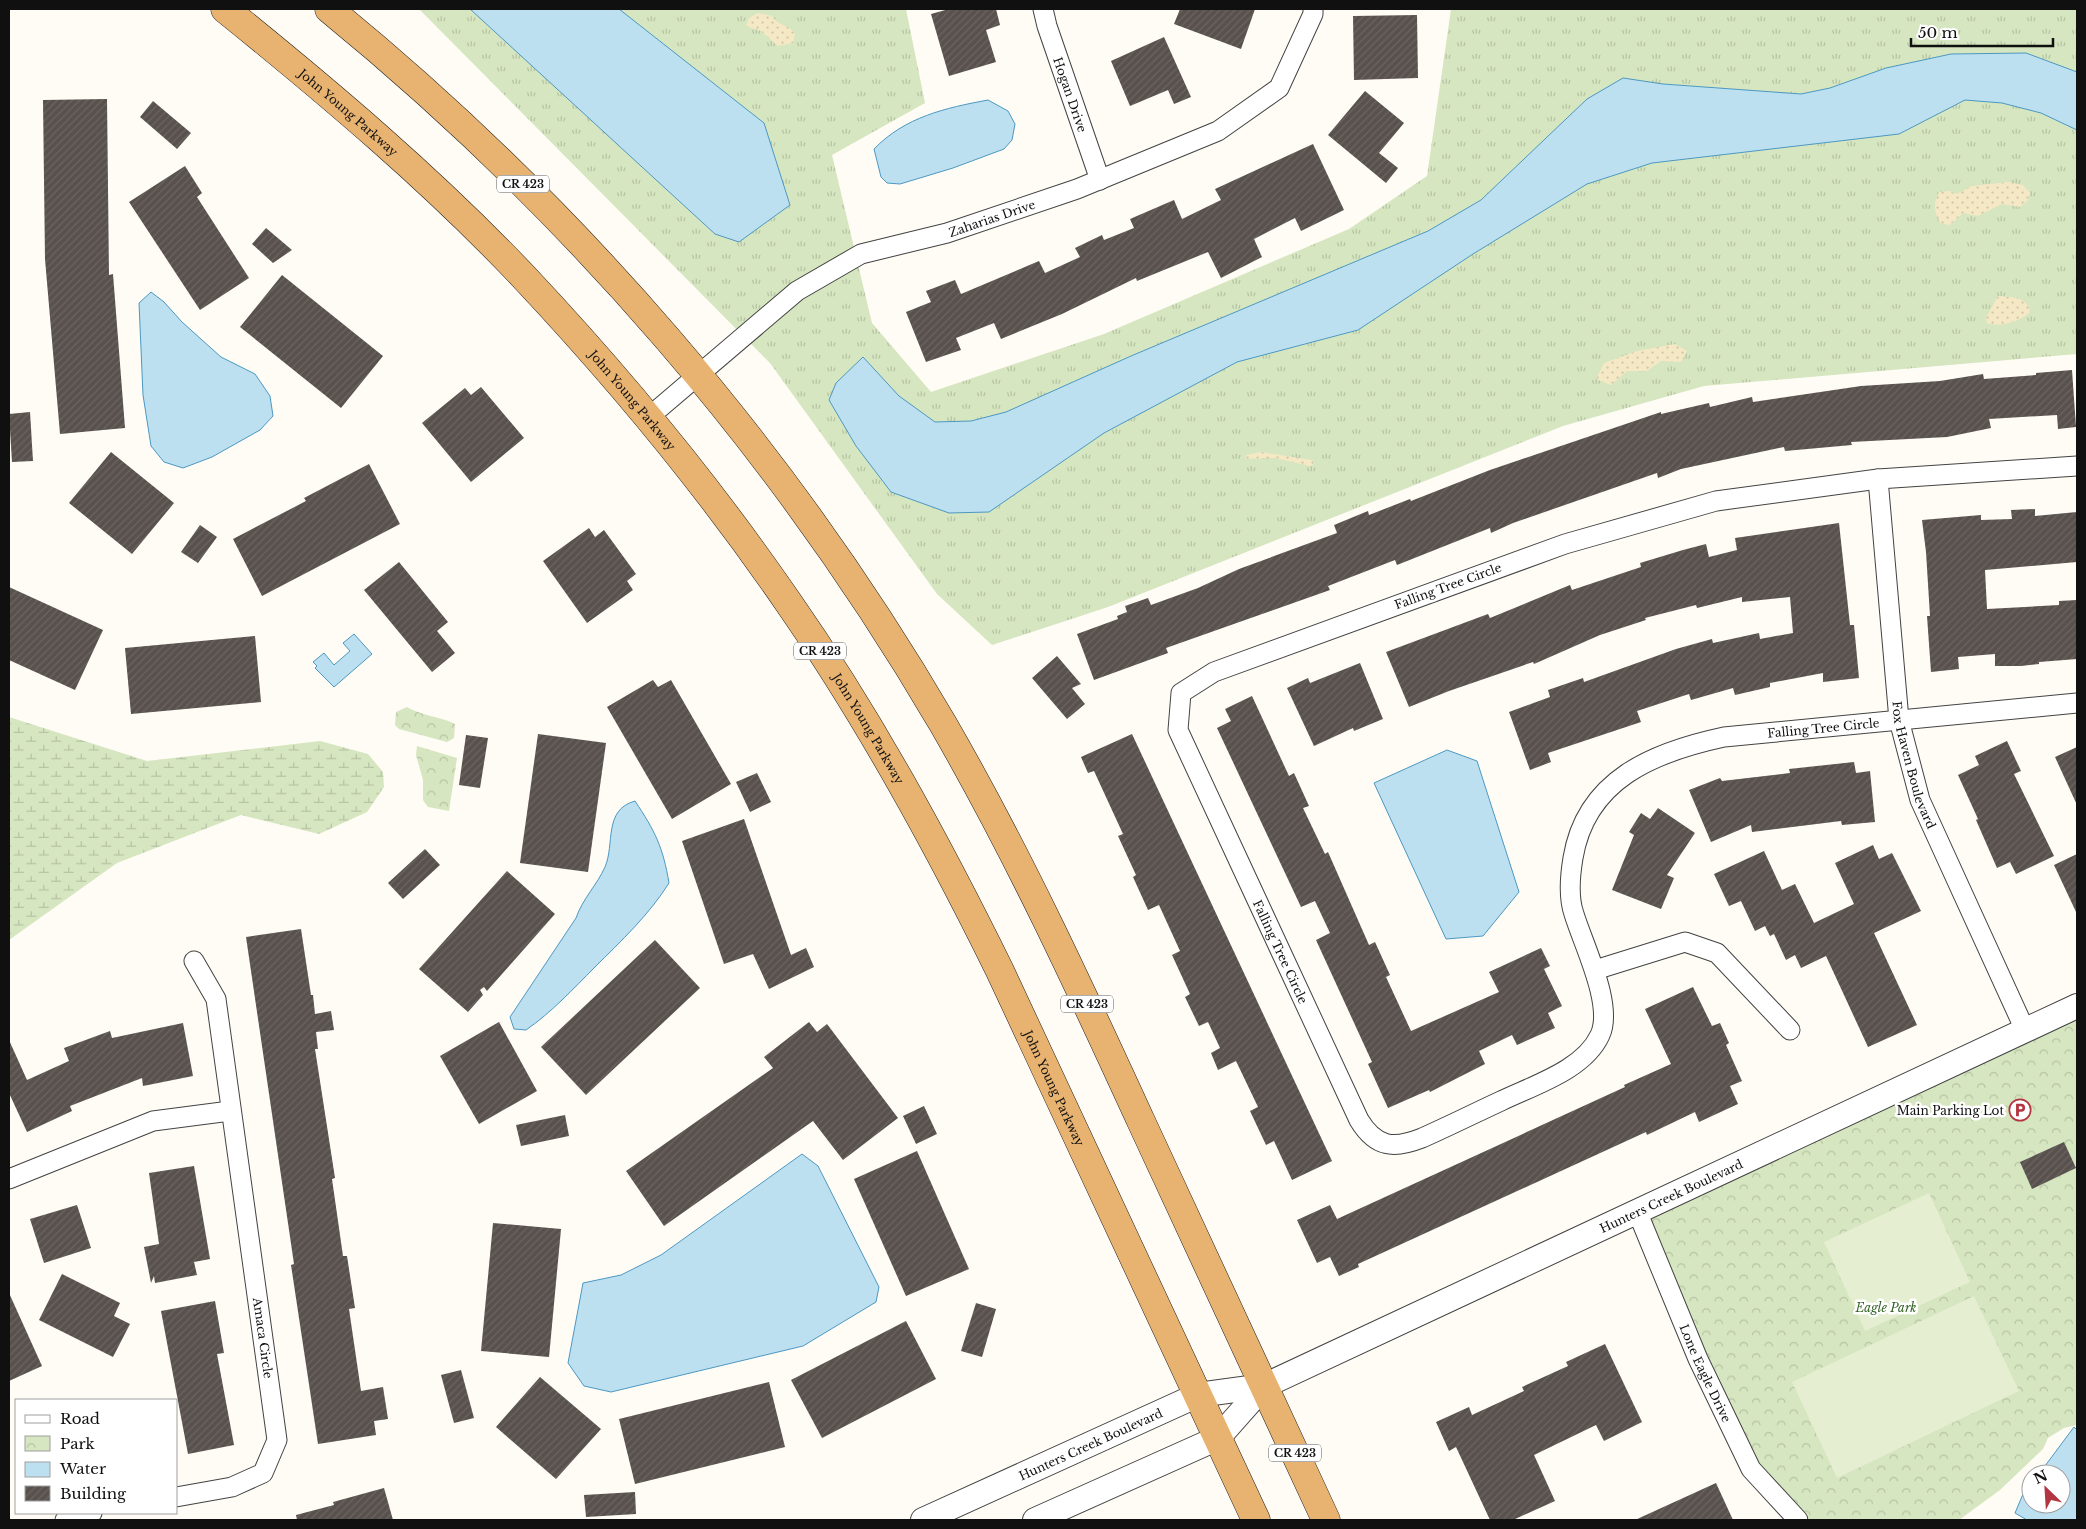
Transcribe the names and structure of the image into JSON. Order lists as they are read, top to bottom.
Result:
{
  "streets": {
    "highway": ["John Young Parkway", "CR 423"],
    "street": [
      "Hogan Drive",
      "Zaharias Drive",
      "Falling Tree Circle",
      "Fox Haven Boulevard",
      "Hunters Creek Boulevard",
      "Amaca Circle",
      "Lone Eagle Drive"
    ]
  },
  "crossings": [
    ["Hogan Drive", "Zaharias Drive"],
    ["John Young Parkway", "Zaharias Drive"],
    ["John Young Parkway", "Hunters Creek Boulevard"],
    ["CR 423", "Zaharias Drive"],
    ["CR 423", "Hunters Creek Boulevard"],
    ["Falling Tree Circle", "Fox Haven Boulevard"],
    ["Fox Haven Boulevard", "Hunters Creek Boulevard"],
    ["Hunters Creek Boulevard", "Lone Eagle Drive"]
  ],
  "parks": ["Eagle Park"],
  "places": {
    "parking": ["Main Parking Lot"]
  },
  "legend": [
    "Road",
    "Park",
    "Water",
    "Building"
  ],
  "scale_bar": "50 m",
  "north": "top left"
}
